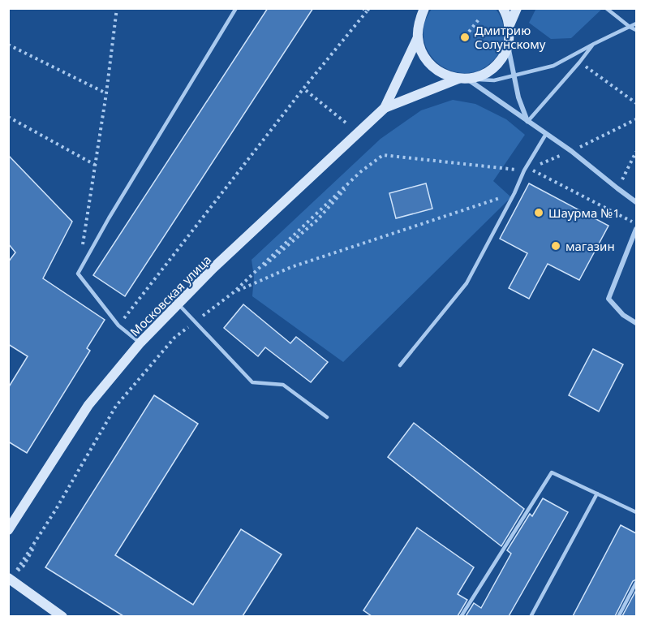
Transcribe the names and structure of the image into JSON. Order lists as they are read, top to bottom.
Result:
{
  "streets": {
    "main road": ["Московская улица"]
  },
  "places": ["Дмитрию Солунскому", "Шаурма №1", "магазин"]
}
